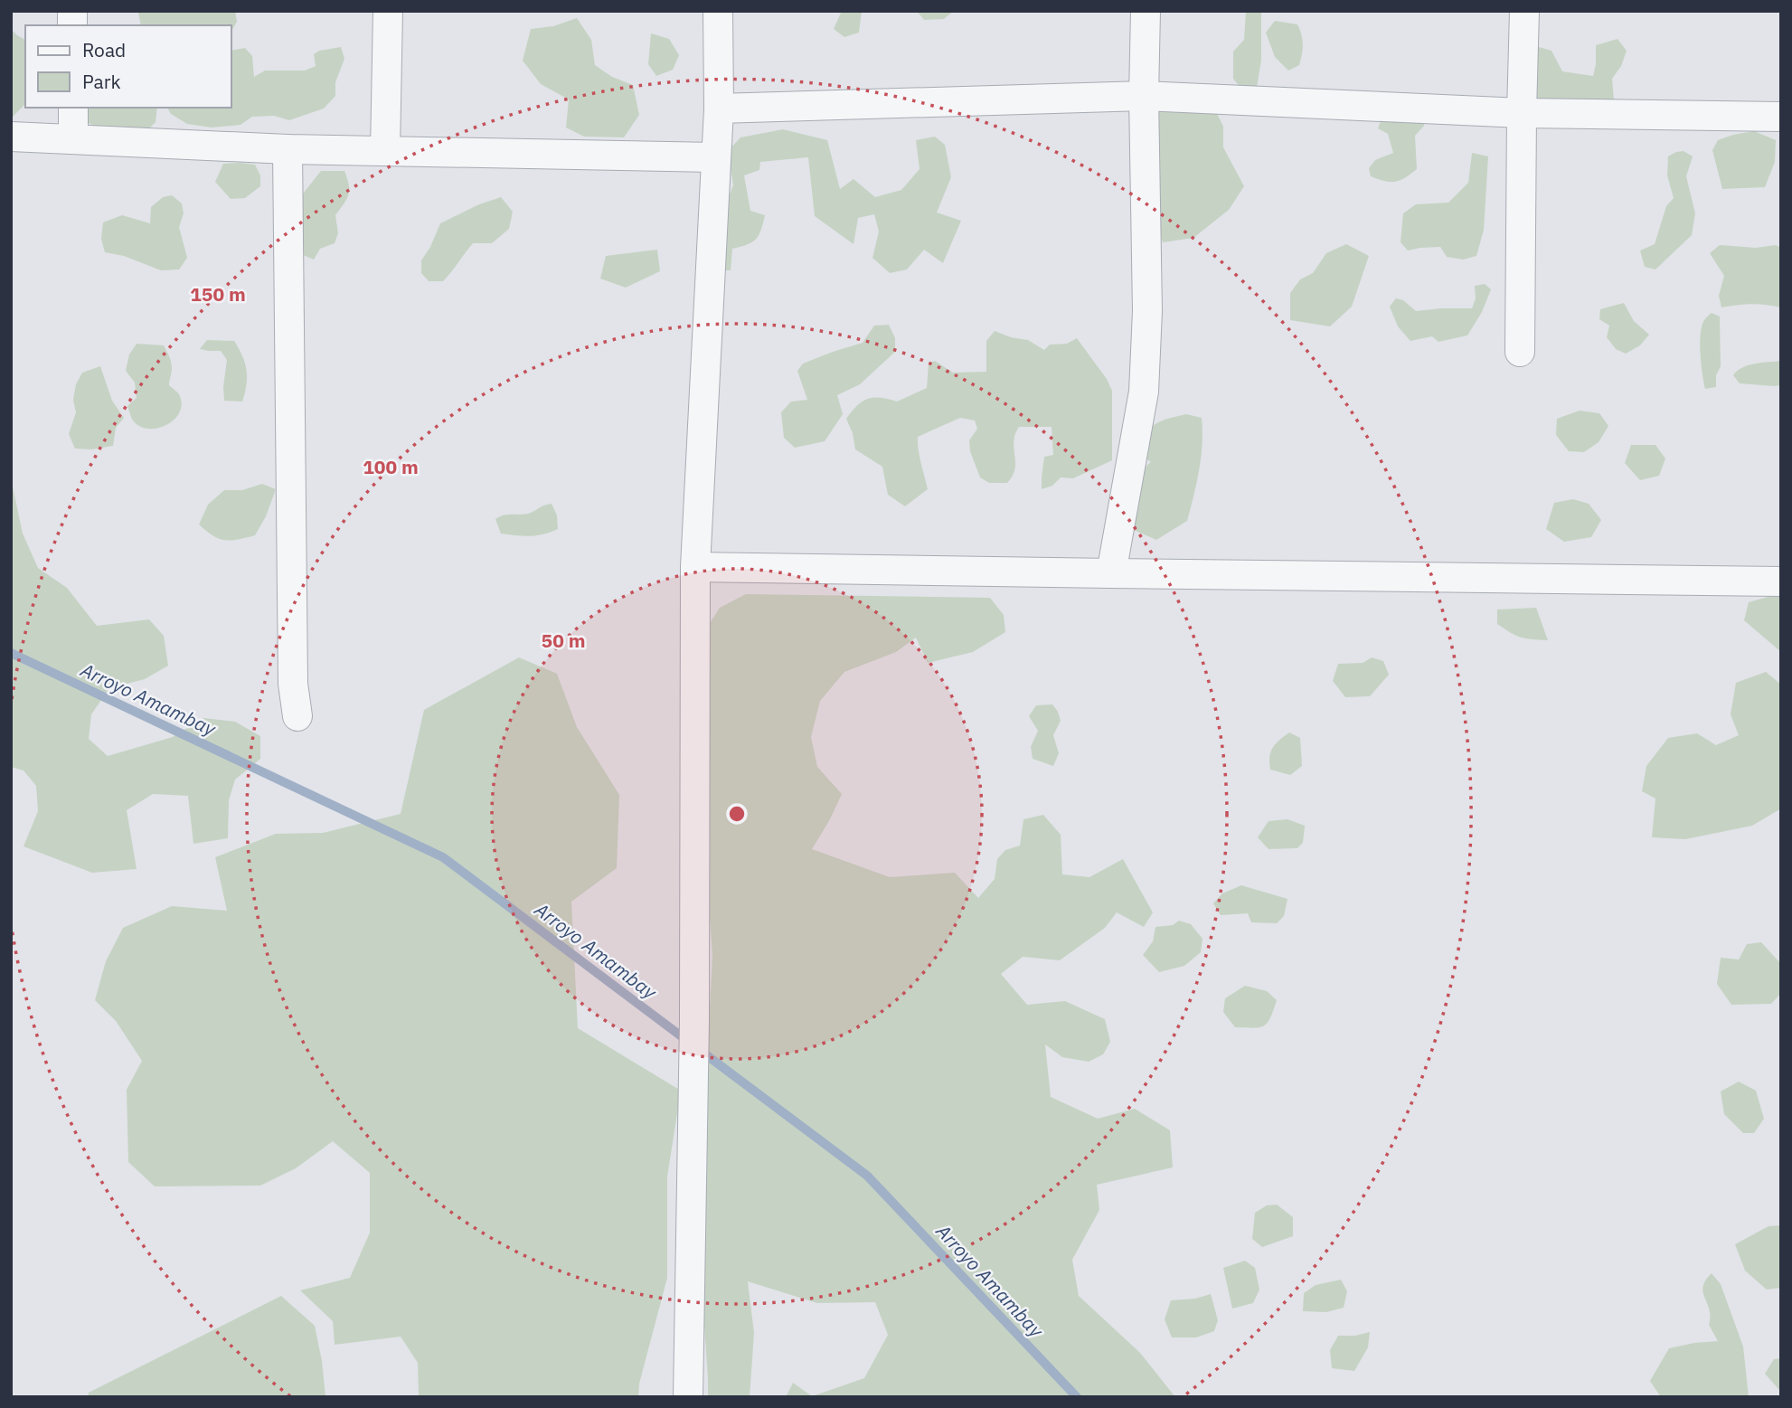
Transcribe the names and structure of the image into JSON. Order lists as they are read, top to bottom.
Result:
{
  "water": ["Arroyo Amambay"],
  "legend": ["Road", "Park"],
  "rings": ["150 m", "100 m", "50 m"]
}
